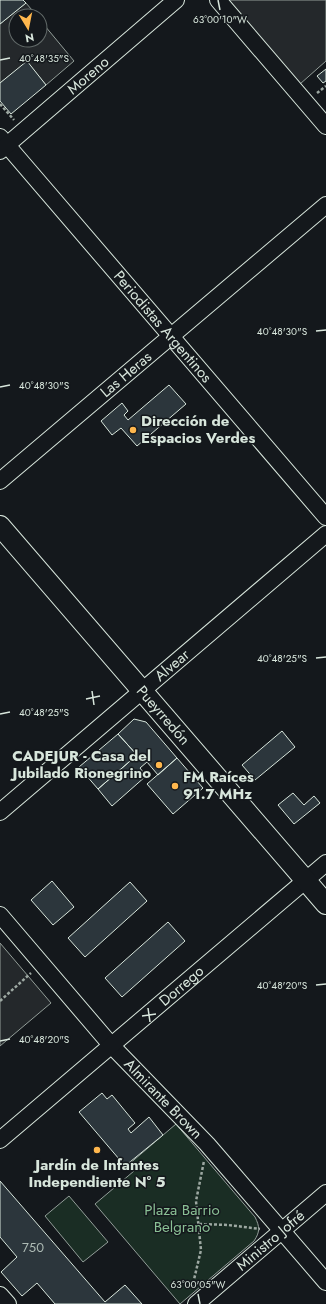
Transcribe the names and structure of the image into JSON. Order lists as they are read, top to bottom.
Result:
{
  "streets": {
    "main road": ["Pueyrredón"],
    "street": [
      "Moreno",
      "Periodistas Argentinos",
      "Las Heras",
      "Alvear",
      "Dorrego",
      "Almirante Brown",
      "Ministro Jofré"
    ]
  },
  "crossings": [
    ["Moreno", "Periodistas Argentinos"],
    ["Periodistas Argentinos", "Las Heras"],
    ["Alvear", "Pueyrredón"],
    ["Pueyrredón", "Dorrego"],
    ["Dorrego", "Almirante Brown"],
    ["Almirante Brown", "Ministro Jofré"]
  ],
  "parks": ["Plaza Barrio Belgrano"],
  "places": [
    "Dirección de Espacios Verdes",
    "CADEJUR - Casa del Jubilado Rionegrino",
    "FM Raíces 91.7 MHz",
    "Jardín de Infantes Independiente N° 5"
  ],
  "house_numbers": ["750"],
  "north": "bottom",
  "coordinates": [
    "63°00'10\"W",
    "40°48'35\"S",
    "40°48'30\"S",
    "40°48'25\"S",
    "40°48'20\"S",
    "63°00'05\"W"
  ]
}
